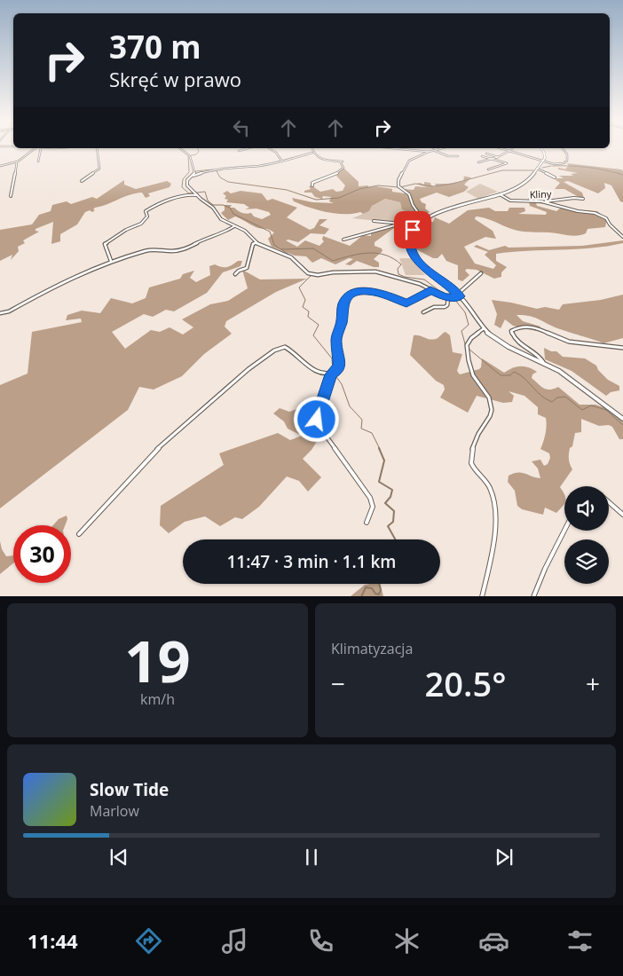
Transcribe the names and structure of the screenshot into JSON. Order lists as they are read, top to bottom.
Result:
{
  "streets": {
    "street": ["Kliny"]
  },
  "page": {
    "turn": ["370 m", "Skręć w prawo"],
    "limit": "30",
    "trip": "11:47 · 3 min · 1.1 km",
    "tile": [
      ["19", "km/h"],
      "Klimatyzacja"
    ],
    "heat": ["−", "20.5°", "+"],
    "song": ["Slow Tide", "Marlow"],
    "tabs": "11:44"
  }
}
